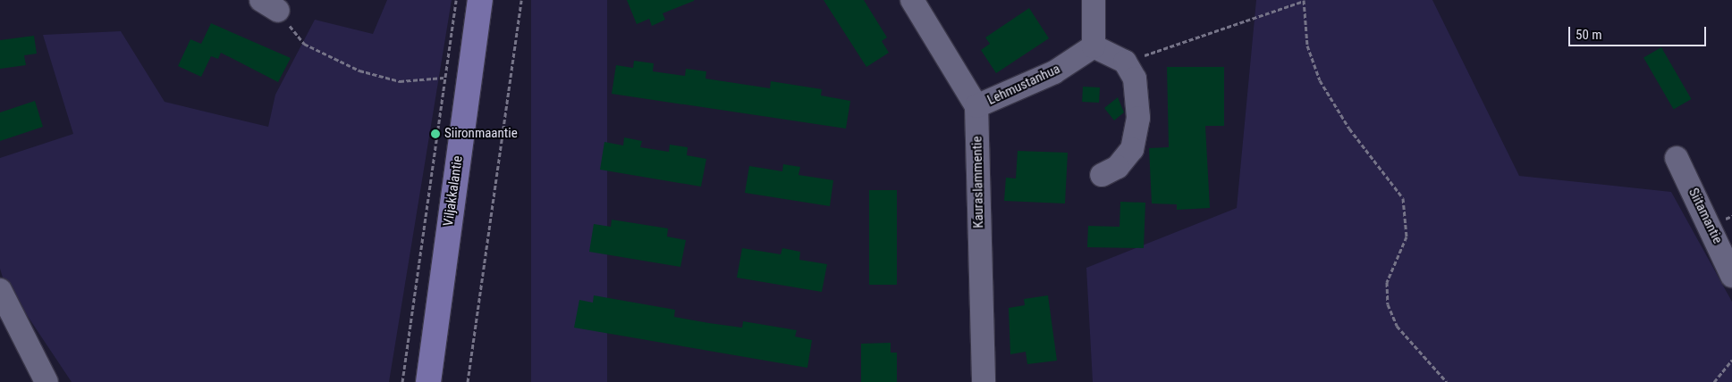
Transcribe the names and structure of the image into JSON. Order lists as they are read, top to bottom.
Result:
{
  "streets": {
    "main road": ["Viljakkalantie"],
    "street": ["Lehmustanhua", "Kauraslammentie", "Siitamantie"]
  },
  "crossings": [
    ["Lehmustanhua", "Kauraslammentie"]
  ],
  "places": ["Siironmaantie"],
  "scale_bar": "50 m"
}
